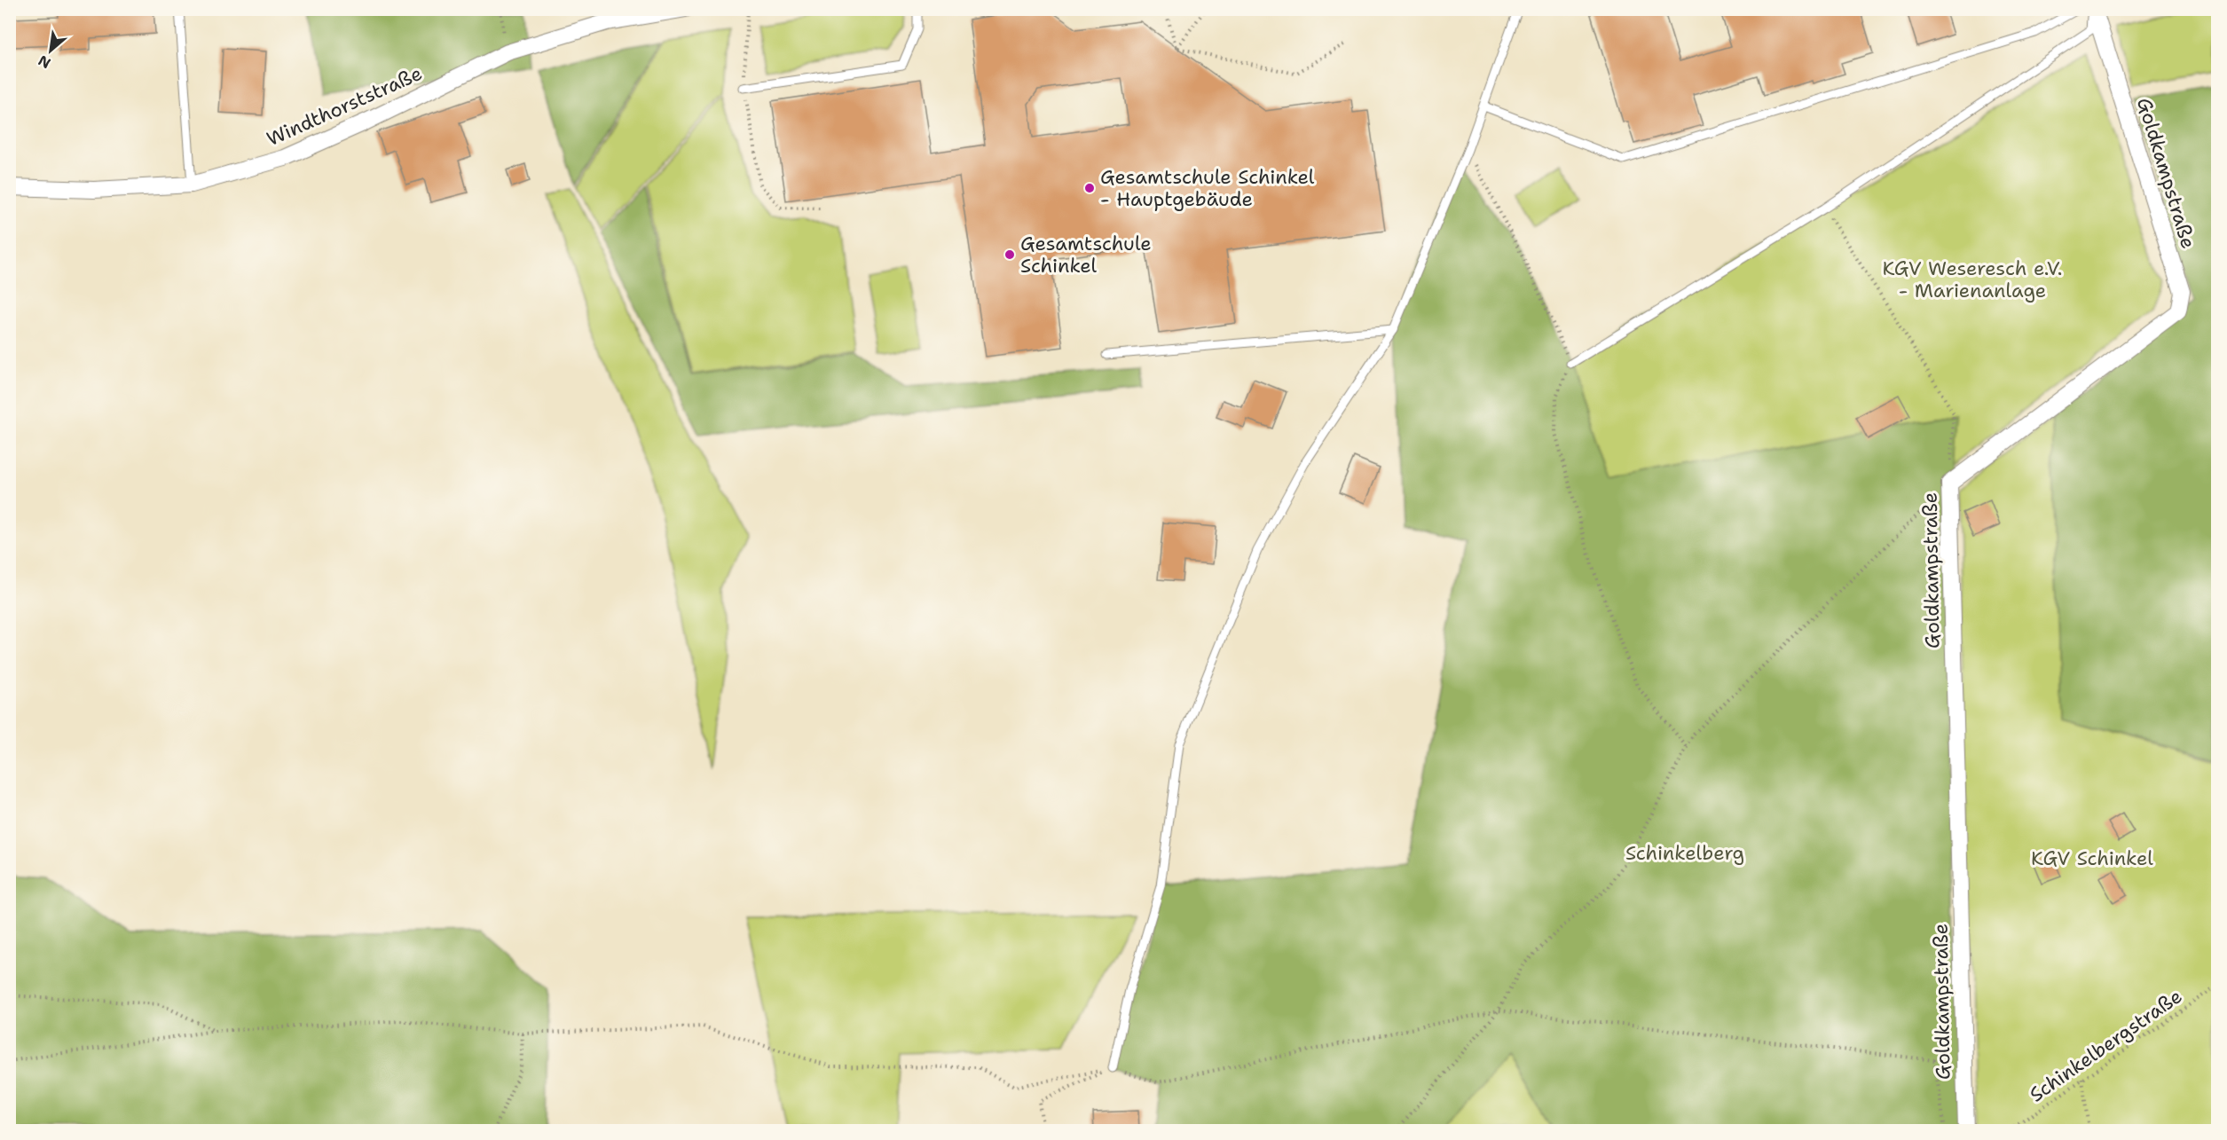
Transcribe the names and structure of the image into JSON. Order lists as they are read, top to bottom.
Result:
{
  "streets": {
    "street": ["Windthorststraße", "Goldkampstraße"],
    "path": ["Schinkelbergstraße"]
  },
  "parks": ["KGV Weseresch e.V. - Marienanlage", "Schinkelberg", "KGV Schinkel"],
  "places": ["Gesamtschule Schinkel - Hauptgebäude", "Gesamtschule Schinkel"],
  "north": "bottom left"
}
